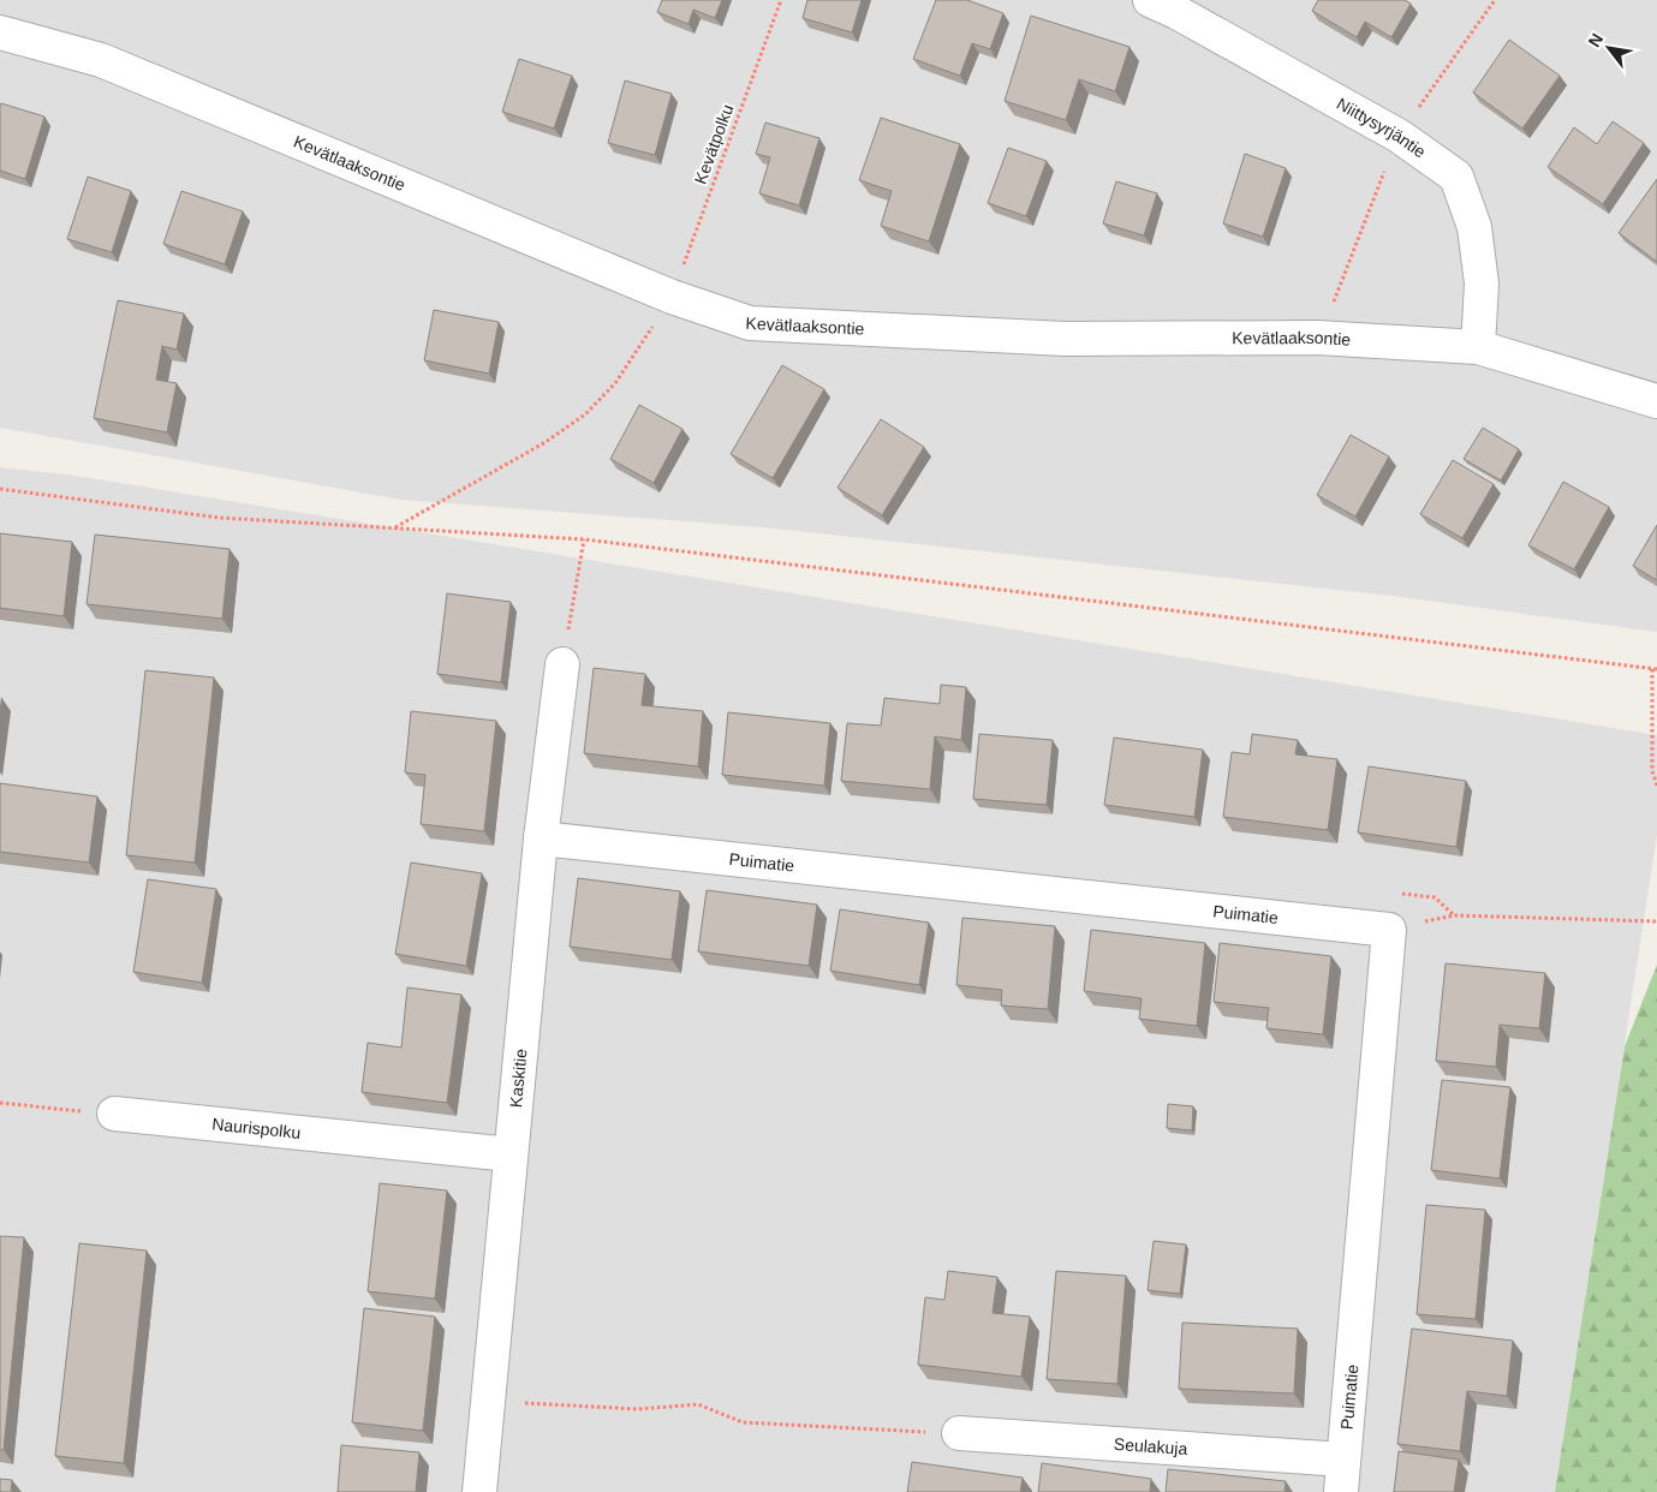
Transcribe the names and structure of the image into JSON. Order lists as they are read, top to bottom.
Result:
{
  "streets": {
    "street": [
      "Niittysyrjäntie",
      "Kevätlaaksontie",
      "Puimatie",
      "Kaskitie",
      "Naurispolku",
      "Seulakuja"
    ],
    "path": ["Kevätpolku"]
  },
  "crossings": [
    ["Niittysyrjäntie", "Kevätlaaksontie"],
    ["Kevätpolku", "Kevätlaaksontie"],
    ["Puimatie", "Kaskitie"],
    ["Puimatie", "Seulakuja"],
    ["Kaskitie", "Naurispolku"]
  ],
  "north": "top left"
}
